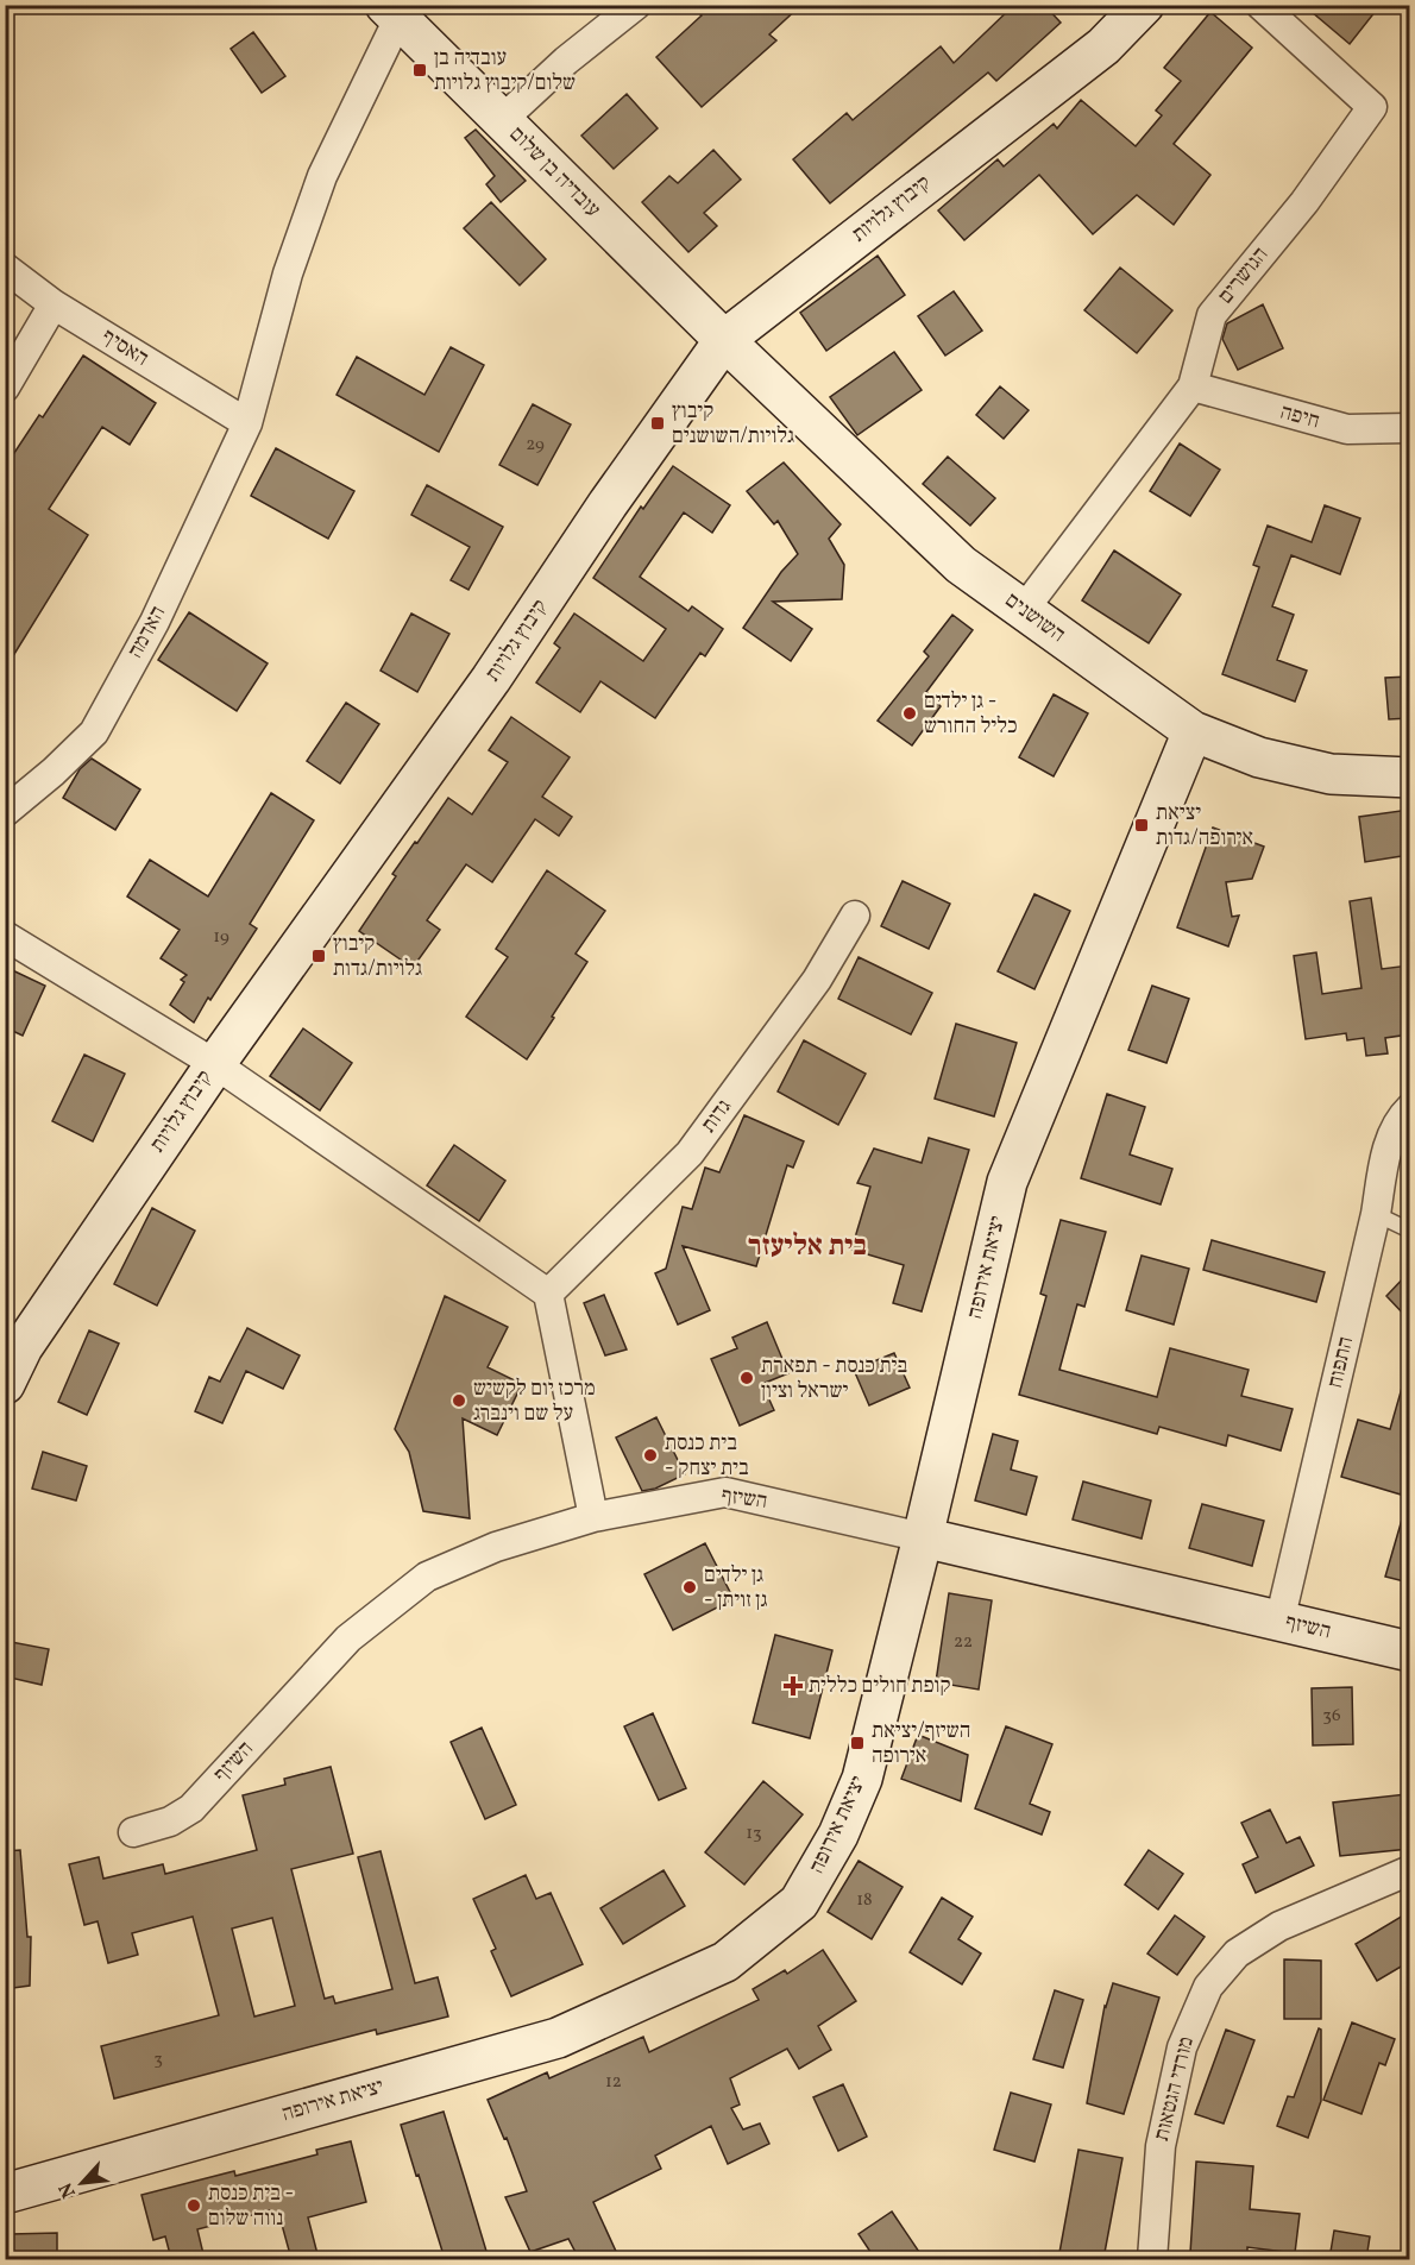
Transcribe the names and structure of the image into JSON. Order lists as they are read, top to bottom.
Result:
{
  "streets": {
    "street": [
      "עובדיה בן שלום",
      "קיבוץ גלויות",
      "הגושרים",
      "האסיף",
      "חיפה",
      "השושנים",
      "האדמה",
      "גדות",
      "יציאת אירופה",
      "התפוח",
      "השיזף",
      "מורדי הגטאות"
    ]
  },
  "crossings": [
    ["עובדיה בן שלום", "קיבוץ גלויות"],
    ["עובדיה בן שלום", "השושנים"],
    ["עובדיה בן שלום", "האדמה"],
    ["קיבוץ גלויות", "השושנים"],
    ["הגושרים", "חיפה"],
    ["הגושרים", "השושנים"],
    ["האסיף", "האדמה"],
    ["השושנים", "יציאת אירופה"],
    ["יציאת אירופה", "השיזף"],
    ["התפוח", "השיזף"]
  ],
  "districts": ["בית אליעזר"],
  "places": {
    "transit": [
      "עובדיה בן שלום/קיבוץ גלויות",
      "קיבוץ גלויות/השושנים",
      "יציאת אירופה/גדות",
      "קיבוץ גלויות/גדות",
      "השיזף/יציאת אירופה"
    ],
    "other": [
      "גן ילדים - כליל החורש",
      "בית כנסת - תפארת ישראל וציון",
      "מרכז יום לקשיש על שם וינברג",
      "בית כנסת - בית יצחק",
      "גן ילדים - גן זויתן",
      "בית כנסת - נווה שלום"
    ],
    "health": ["קופת חולים כללית"]
  },
  "house_numbers": [
    "29",
    "19",
    "22",
    "36",
    "13",
    "18",
    "3",
    "12"
  ],
  "north": "bottom left"
}
